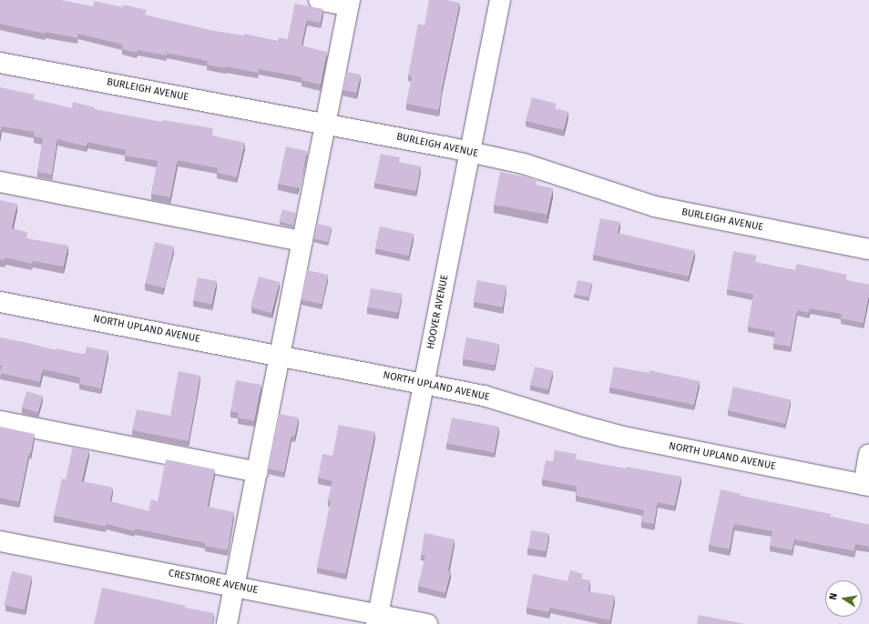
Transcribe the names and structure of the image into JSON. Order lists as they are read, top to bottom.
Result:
{
  "streets": {
    "street": [
      "BURLEIGH AVENUE",
      "HOOVER AVENUE",
      "NORTH UPLAND AVENUE",
      "CRESTMORE AVENUE"
    ]
  },
  "crossings": [
    ["BURLEIGH AVENUE", "HOOVER AVENUE"],
    ["HOOVER AVENUE", "NORTH UPLAND AVENUE"],
    ["HOOVER AVENUE", "CRESTMORE AVENUE"]
  ],
  "north": "left"
}
